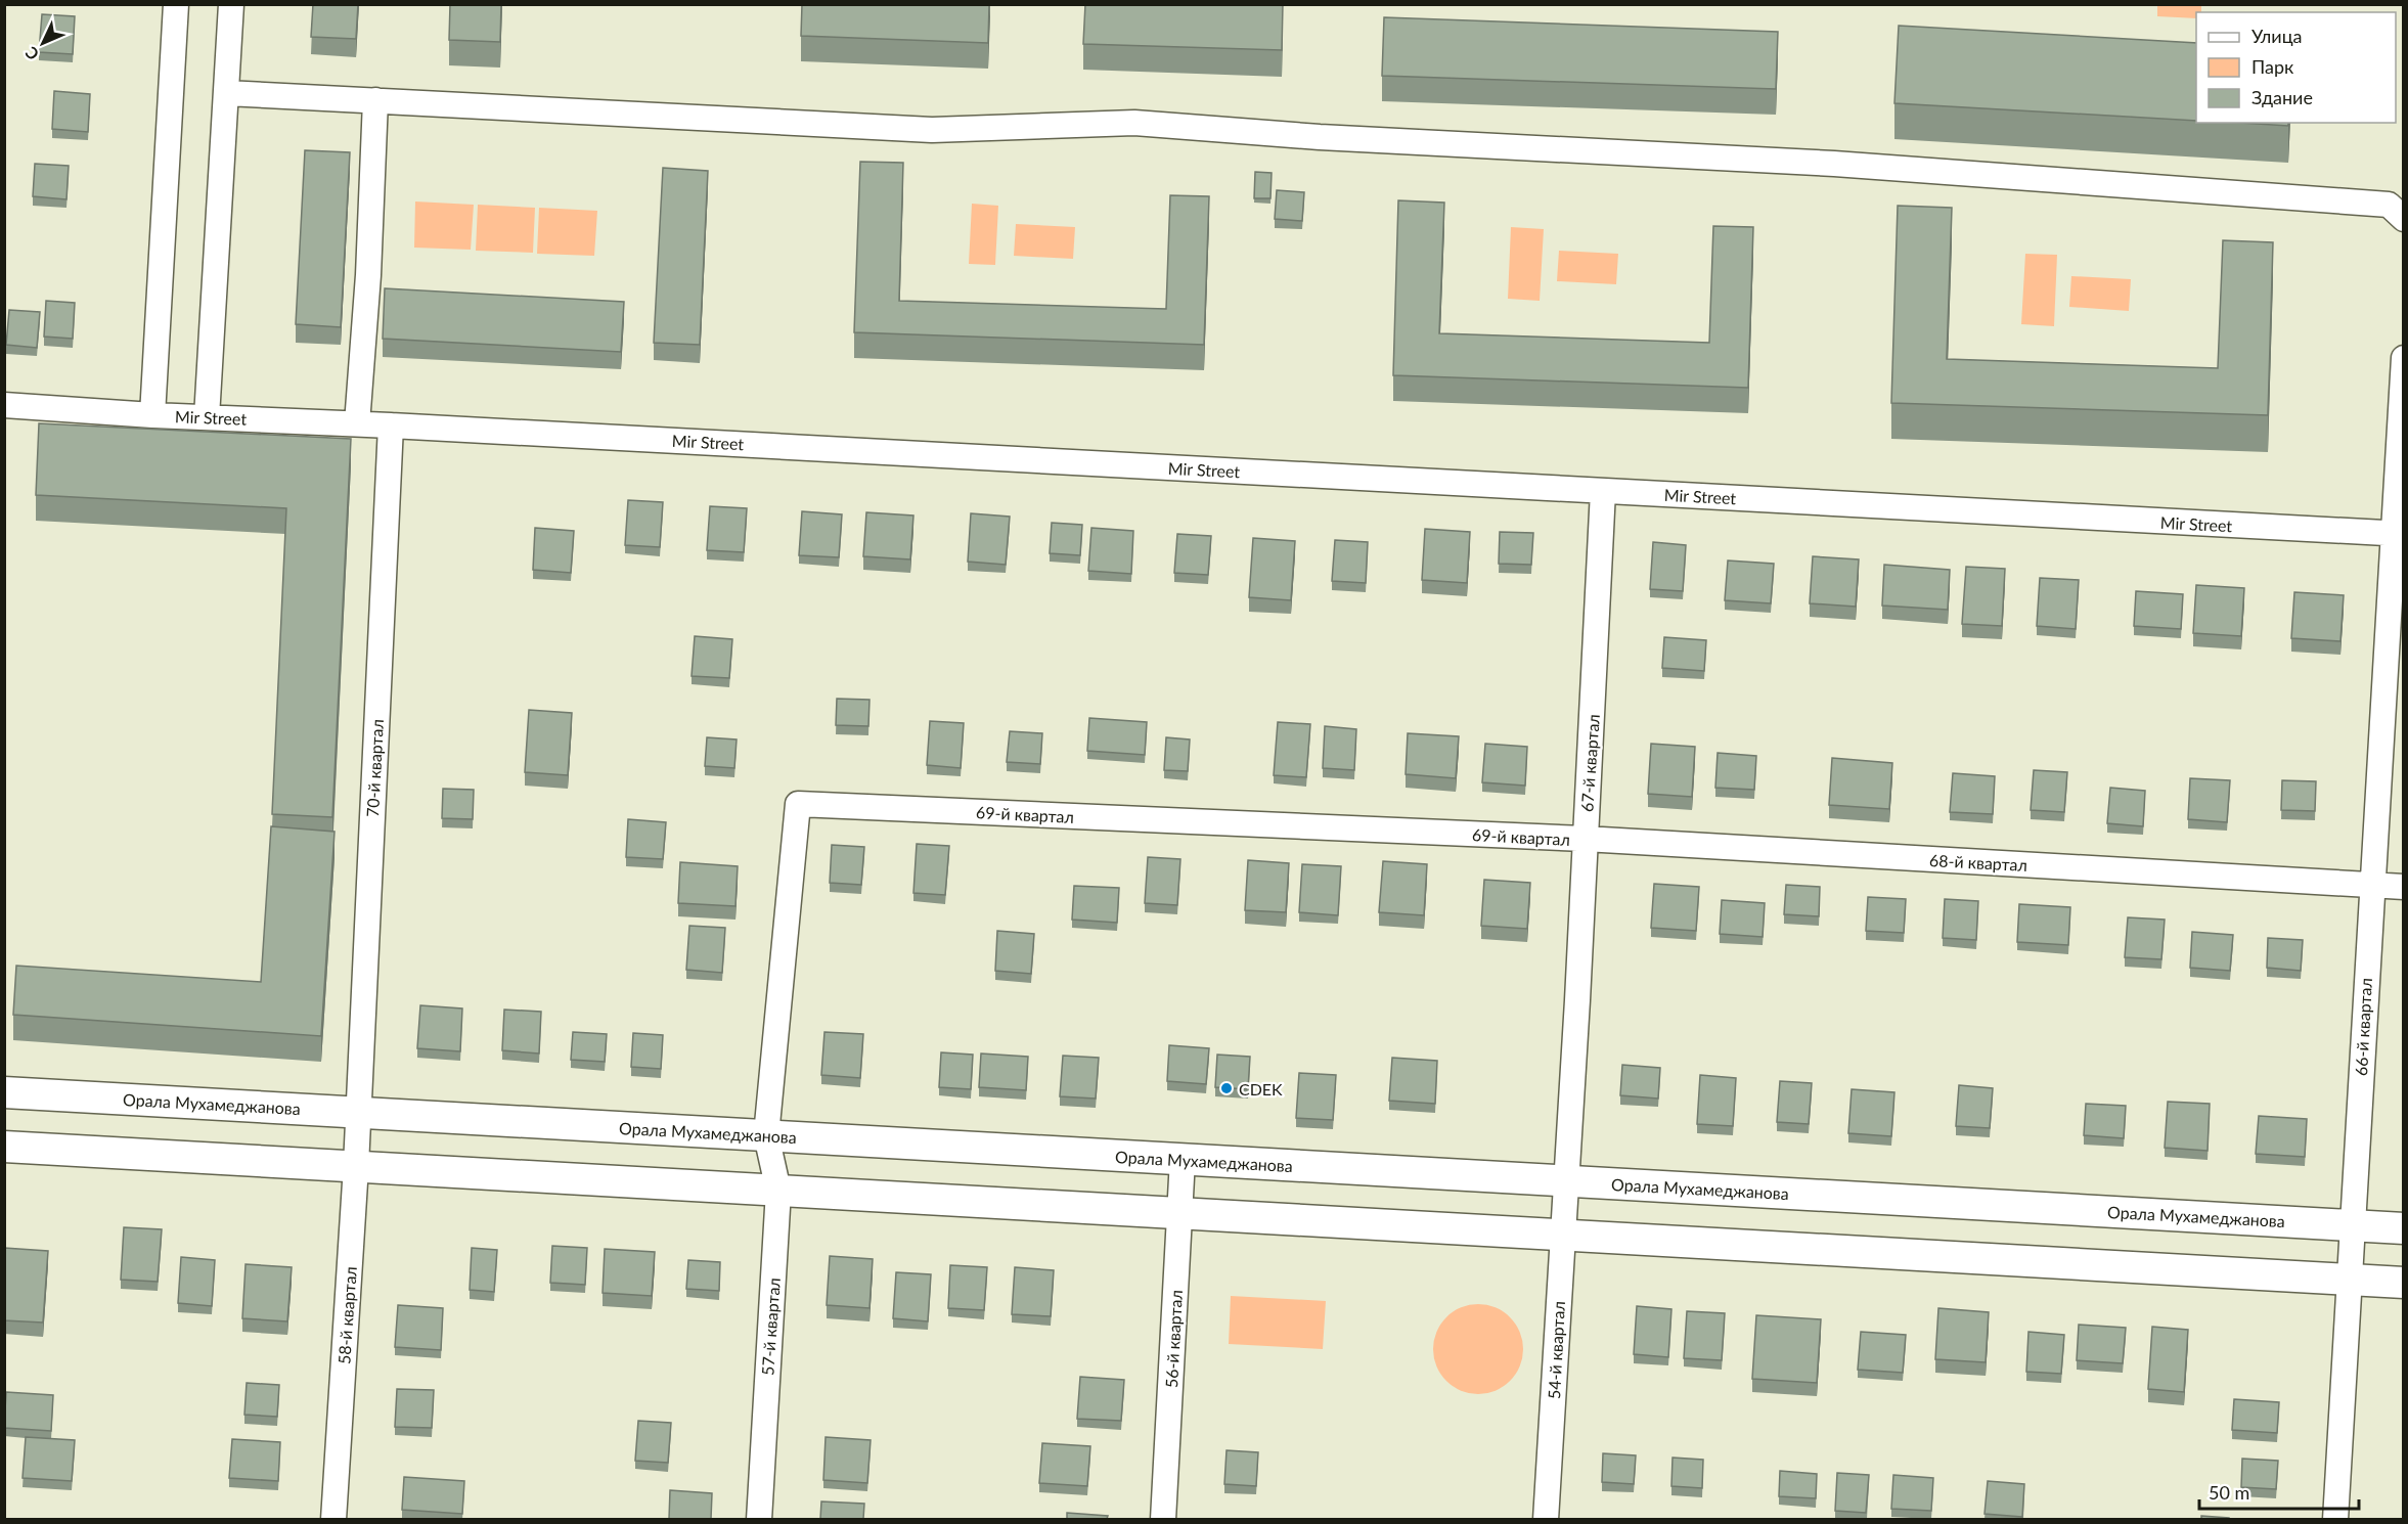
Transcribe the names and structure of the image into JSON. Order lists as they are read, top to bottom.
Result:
{
  "streets": {
    "street": [
      "Mir Street",
      "67-й квартал",
      "70-й квартал",
      "69-й квартал",
      "68-й квартал",
      "66-й квартал",
      "Орала Мухамеджанова",
      "58-й квартал",
      "57-й квартал",
      "56-й квартал",
      "54-й квартал"
    ]
  },
  "crossings": [
    ["Mir Street", "67-й квартал"],
    ["Mir Street", "70-й квартал"],
    ["Mir Street", "66-й квартал"],
    ["67-й квартал", "69-й квартал"],
    ["67-й квартал", "68-й квартал"],
    ["67-й квартал", "Орала Мухамеджанова"],
    ["67-й квартал", "54-й квартал"],
    ["70-й квартал", "Орала Мухамеджанова"],
    ["70-й квартал", "58-й квартал"],
    ["69-й квартал", "68-й квартал"],
    ["69-й квартал", "Орала Мухамеджанова"],
    ["69-й квартал", "57-й квартал"],
    ["68-й квартал", "66-й квартал"],
    ["66-й квартал", "Орала Мухамеджанова"],
    ["Орала Мухамеджанова", "58-й квартал"],
    ["Орала Мухамеджанова", "57-й квартал"],
    ["Орала Мухамеджанова", "56-й квартал"],
    ["Орала Мухамеджанова", "54-й квартал"]
  ],
  "places": ["CDEK"],
  "legend": ["Улица", "Парк", "Здание"],
  "scale_bar": "50 m",
  "north": "bottom left"
}
